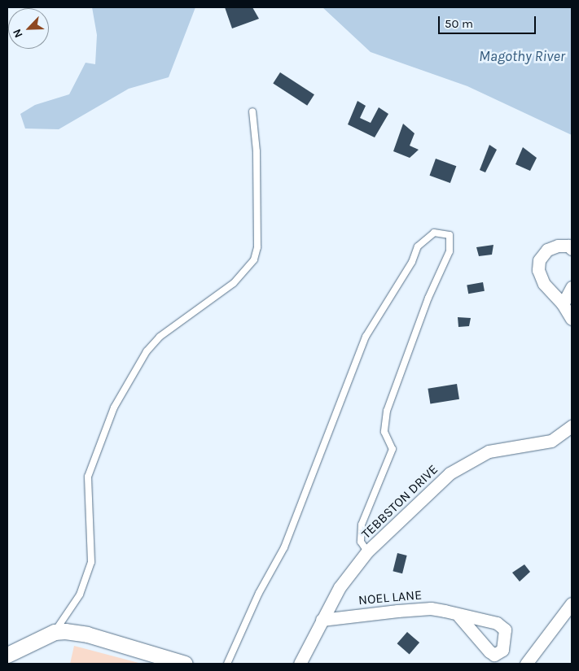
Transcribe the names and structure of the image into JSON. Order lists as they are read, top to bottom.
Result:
{
  "streets": {
    "street": ["TEBBSTON DRIVE", "NOEL LANE"]
  },
  "crossings": [
    ["TEBBSTON DRIVE", "NOEL LANE"]
  ],
  "water": ["Magothy River"],
  "scale_bar": "50 m",
  "north": "bottom left"
}
